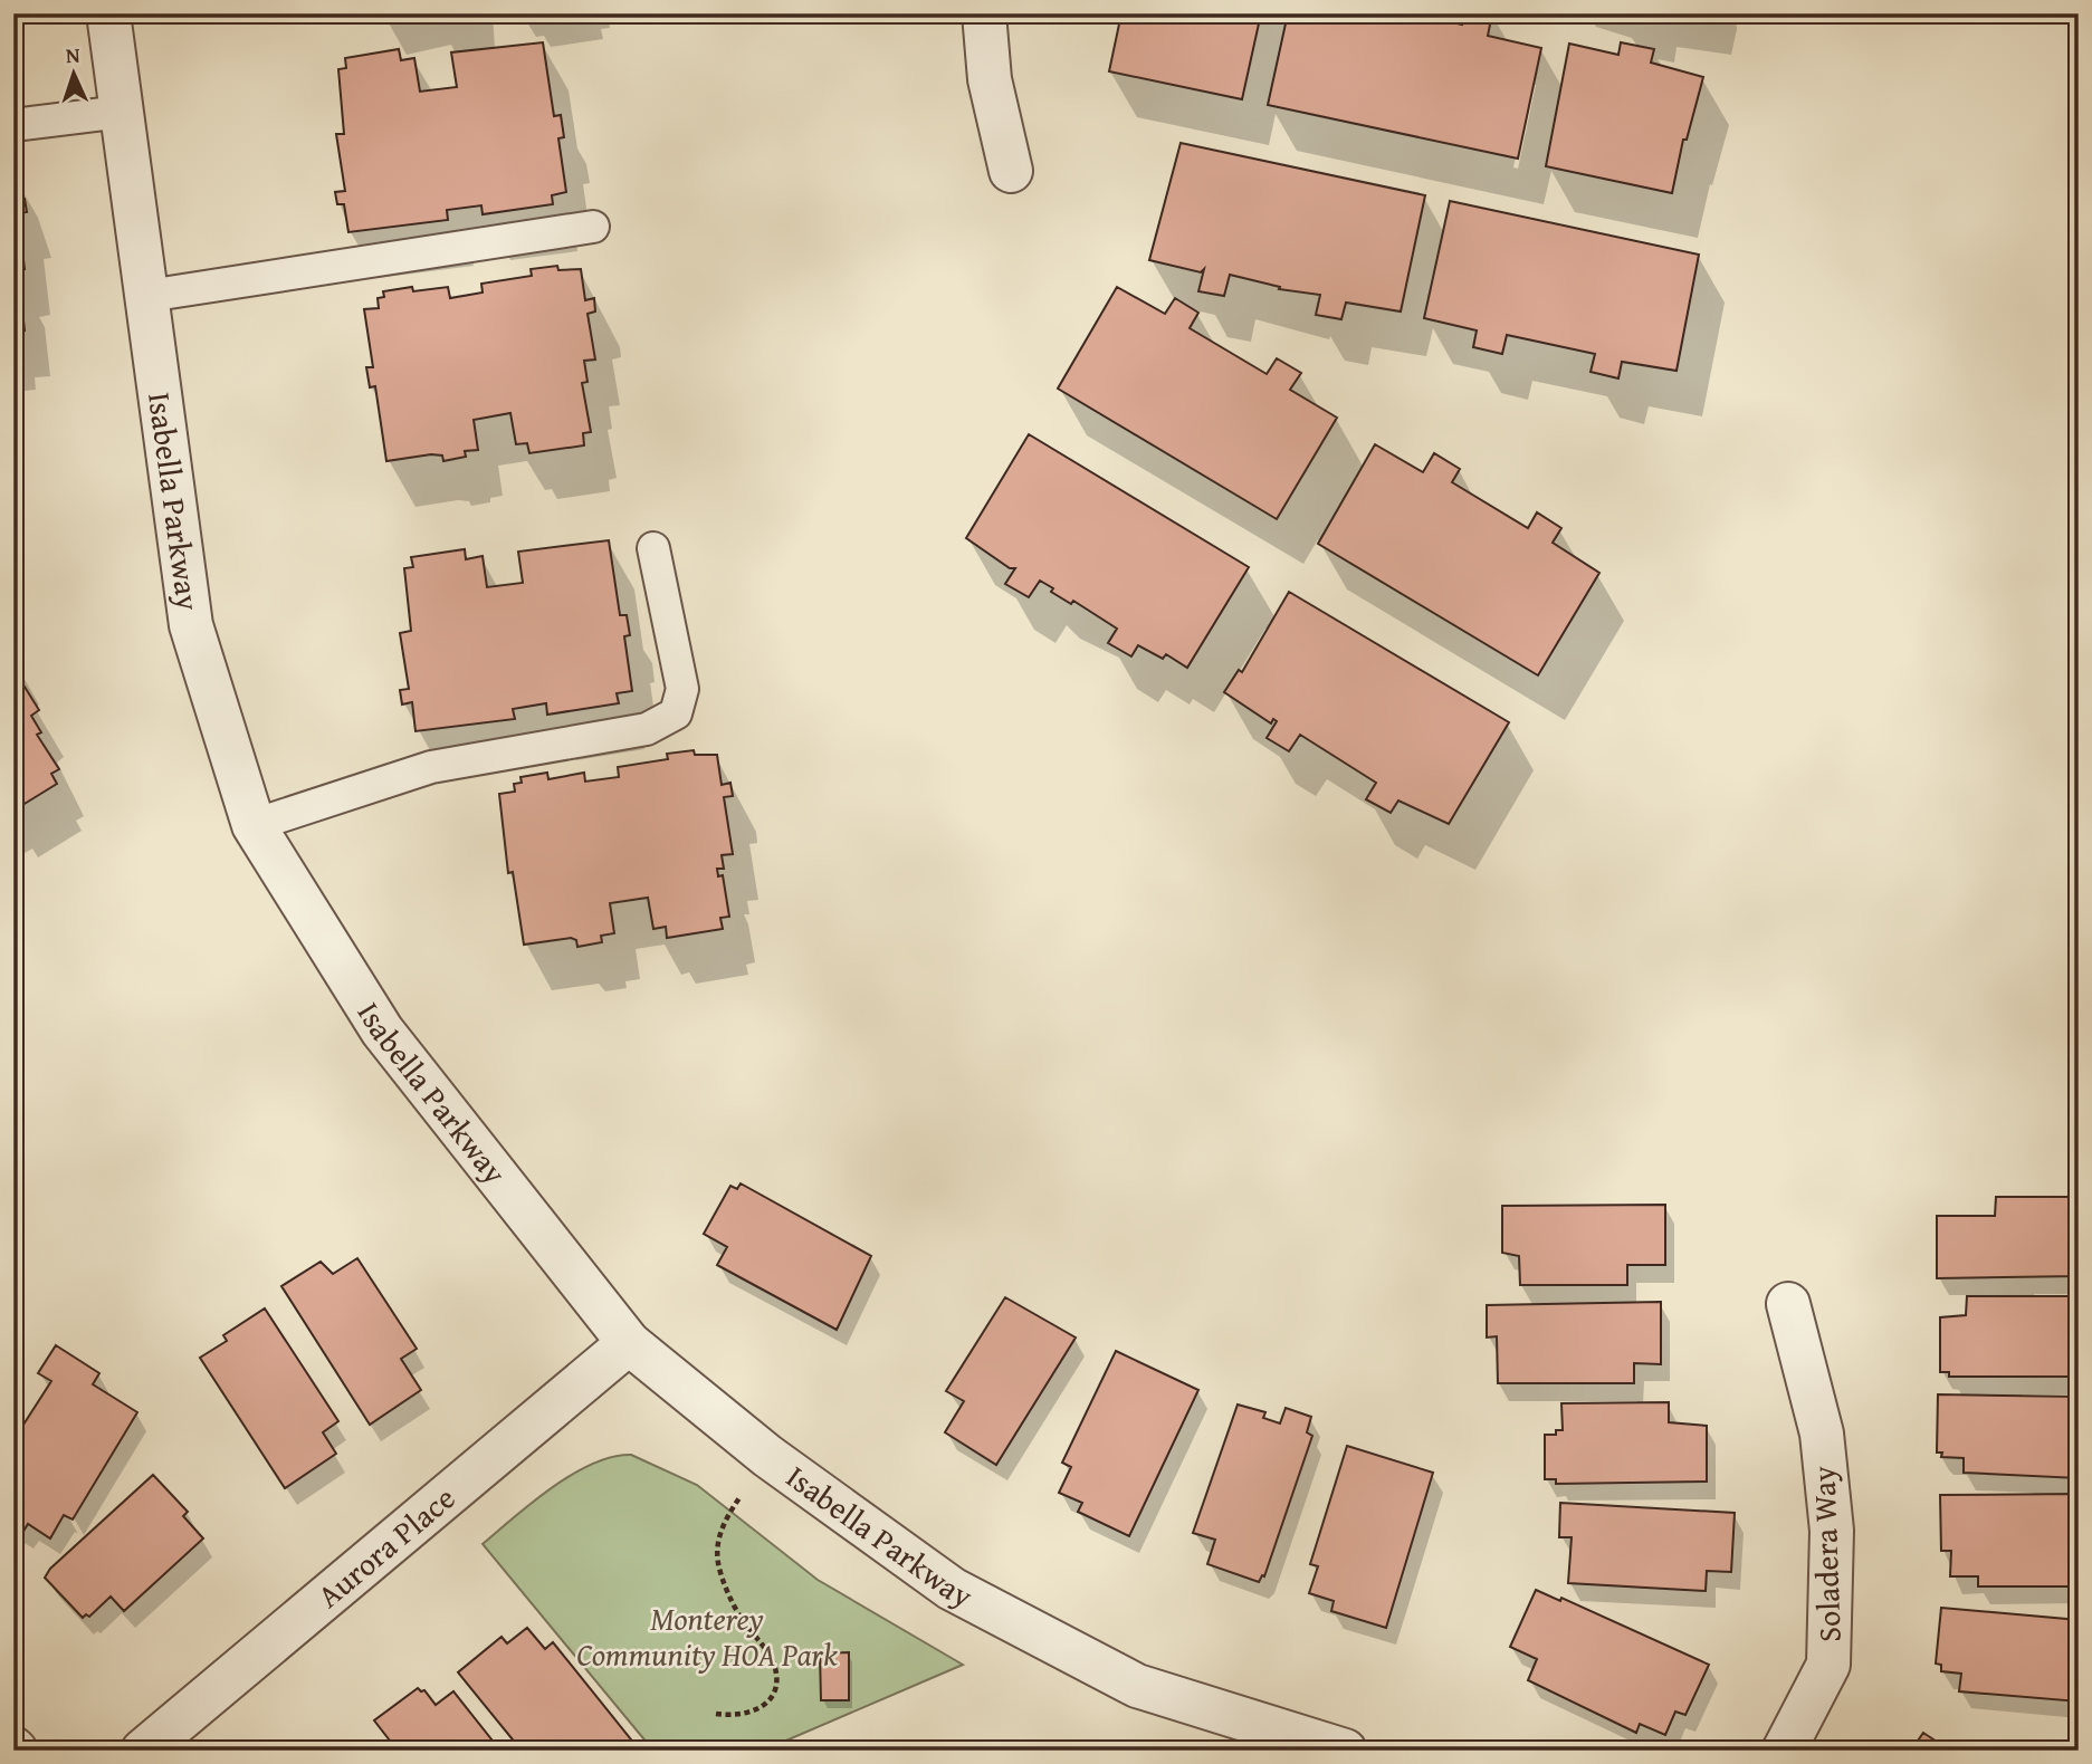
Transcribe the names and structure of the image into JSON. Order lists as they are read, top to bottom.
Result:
{
  "streets": {
    "street": ["Isabella Parkway", "Aurora Place", "Soladera Way"]
  },
  "crossings": [
    ["Isabella Parkway", "Aurora Place"]
  ],
  "parks": ["Monterey Community HOA Park"],
  "north": "top"
}
